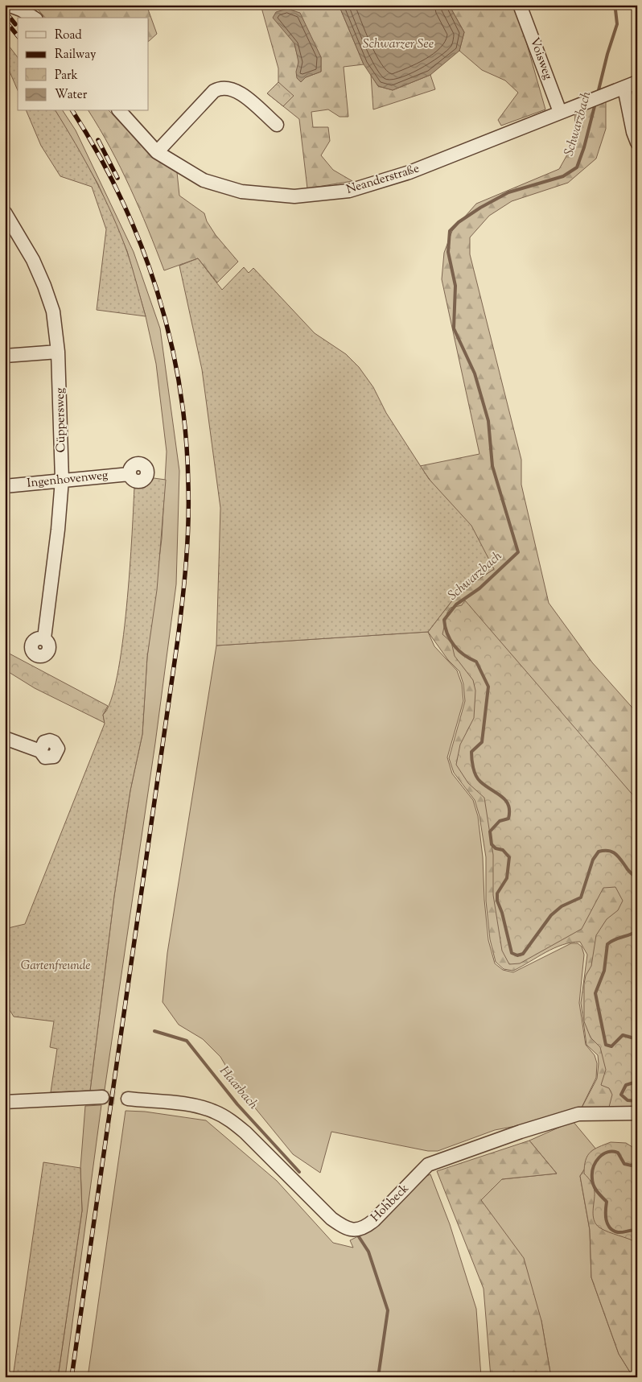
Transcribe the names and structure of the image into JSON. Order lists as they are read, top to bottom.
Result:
{
  "streets": {
    "street": [
      "Voisweg",
      "Neanderstraße",
      "Cüppersweg",
      "Ingenhovenweg",
      "Hohbeck"
    ]
  },
  "crossings": [
    ["Voisweg", "Neanderstraße"],
    ["Cüppersweg", "Ingenhovenweg"]
  ],
  "water": ["Schwarzer See", "Schwarzbach", "Haarbach"],
  "parks": ["Gartenfreunde"],
  "legend": [
    "Road",
    "Railway",
    "Park",
    "Water"
  ]
}
